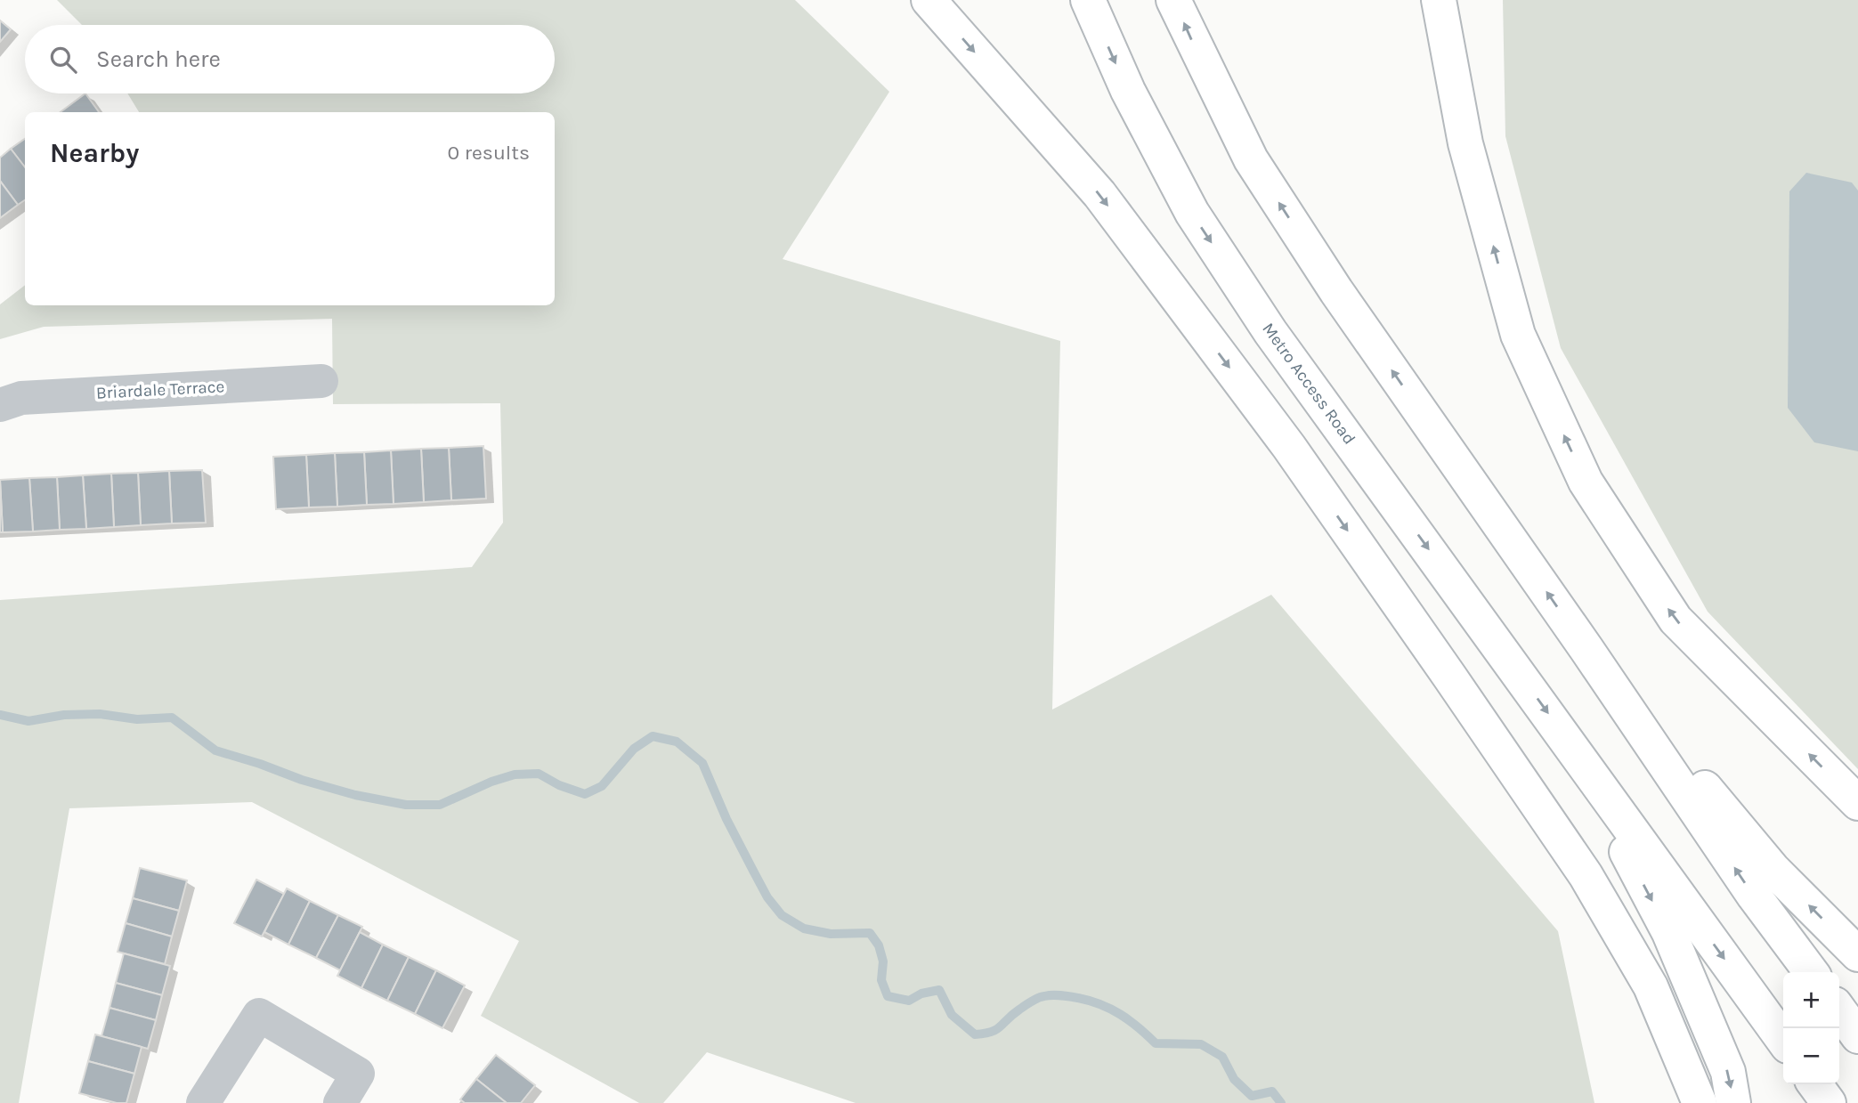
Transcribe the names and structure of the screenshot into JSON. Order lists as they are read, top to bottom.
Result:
{
  "streets": {
    "highway": ["Metro Access Road"],
    "street": ["Briardale Terrace"]
  },
  "page": {
    "search": "Search here",
    "heading": ["Nearby", "0 results"],
    "map_buttons": ["+", "−"]
  }
}
